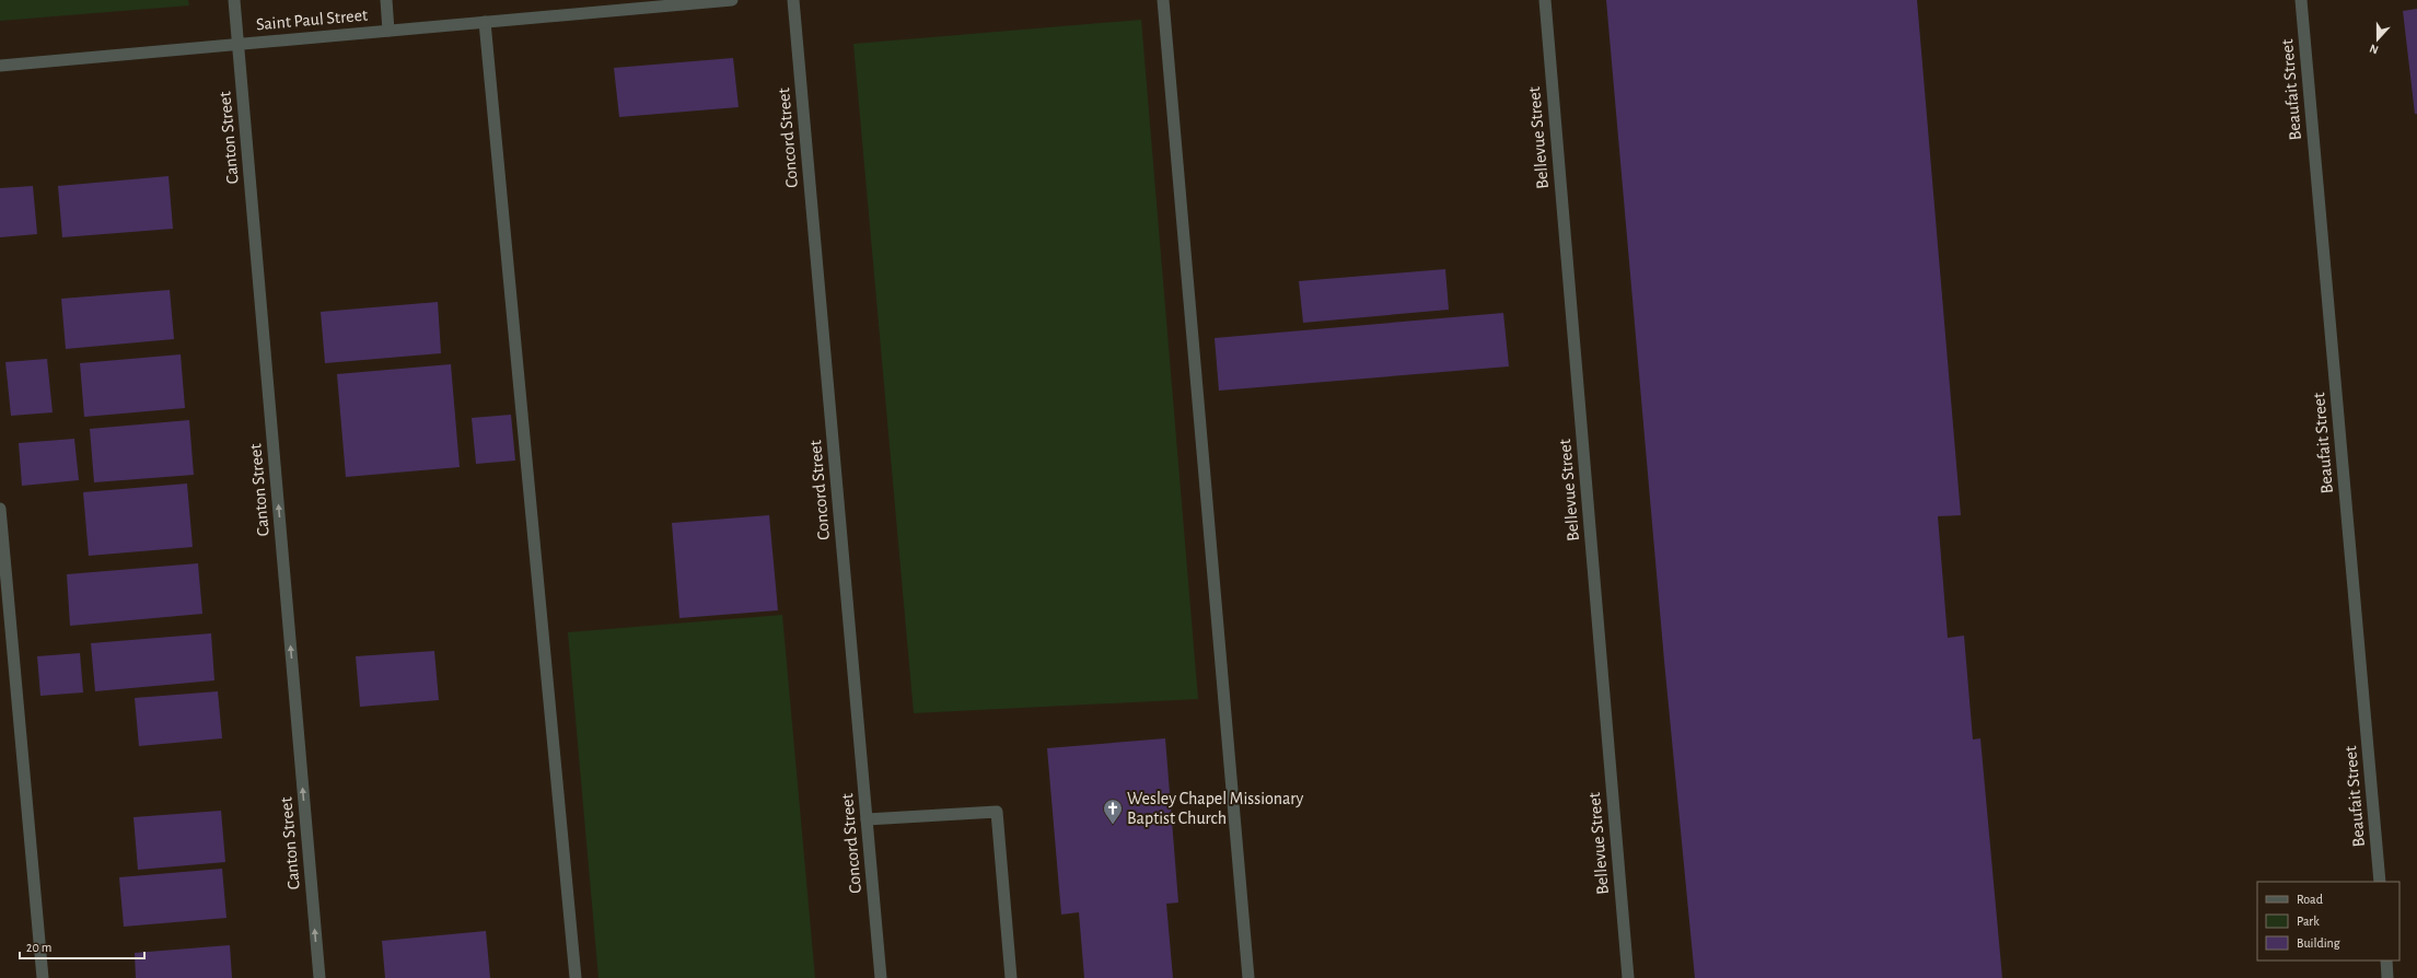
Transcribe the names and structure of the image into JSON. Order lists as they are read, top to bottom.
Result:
{
  "streets": {
    "street": [
      "Saint Paul Street",
      "Beaufait Street",
      "Canton Street",
      "Concord Street",
      "Bellevue Street"
    ]
  },
  "crossings": [
    ["Saint Paul Street", "Canton Street"]
  ],
  "one_way": ["Canton Street"],
  "places": {
    "church": ["Wesley Chapel Missionary Baptist Church"]
  },
  "legend": ["Road", "Park", "Building"],
  "scale_bar": "20 m",
  "north": "bottom"
}
